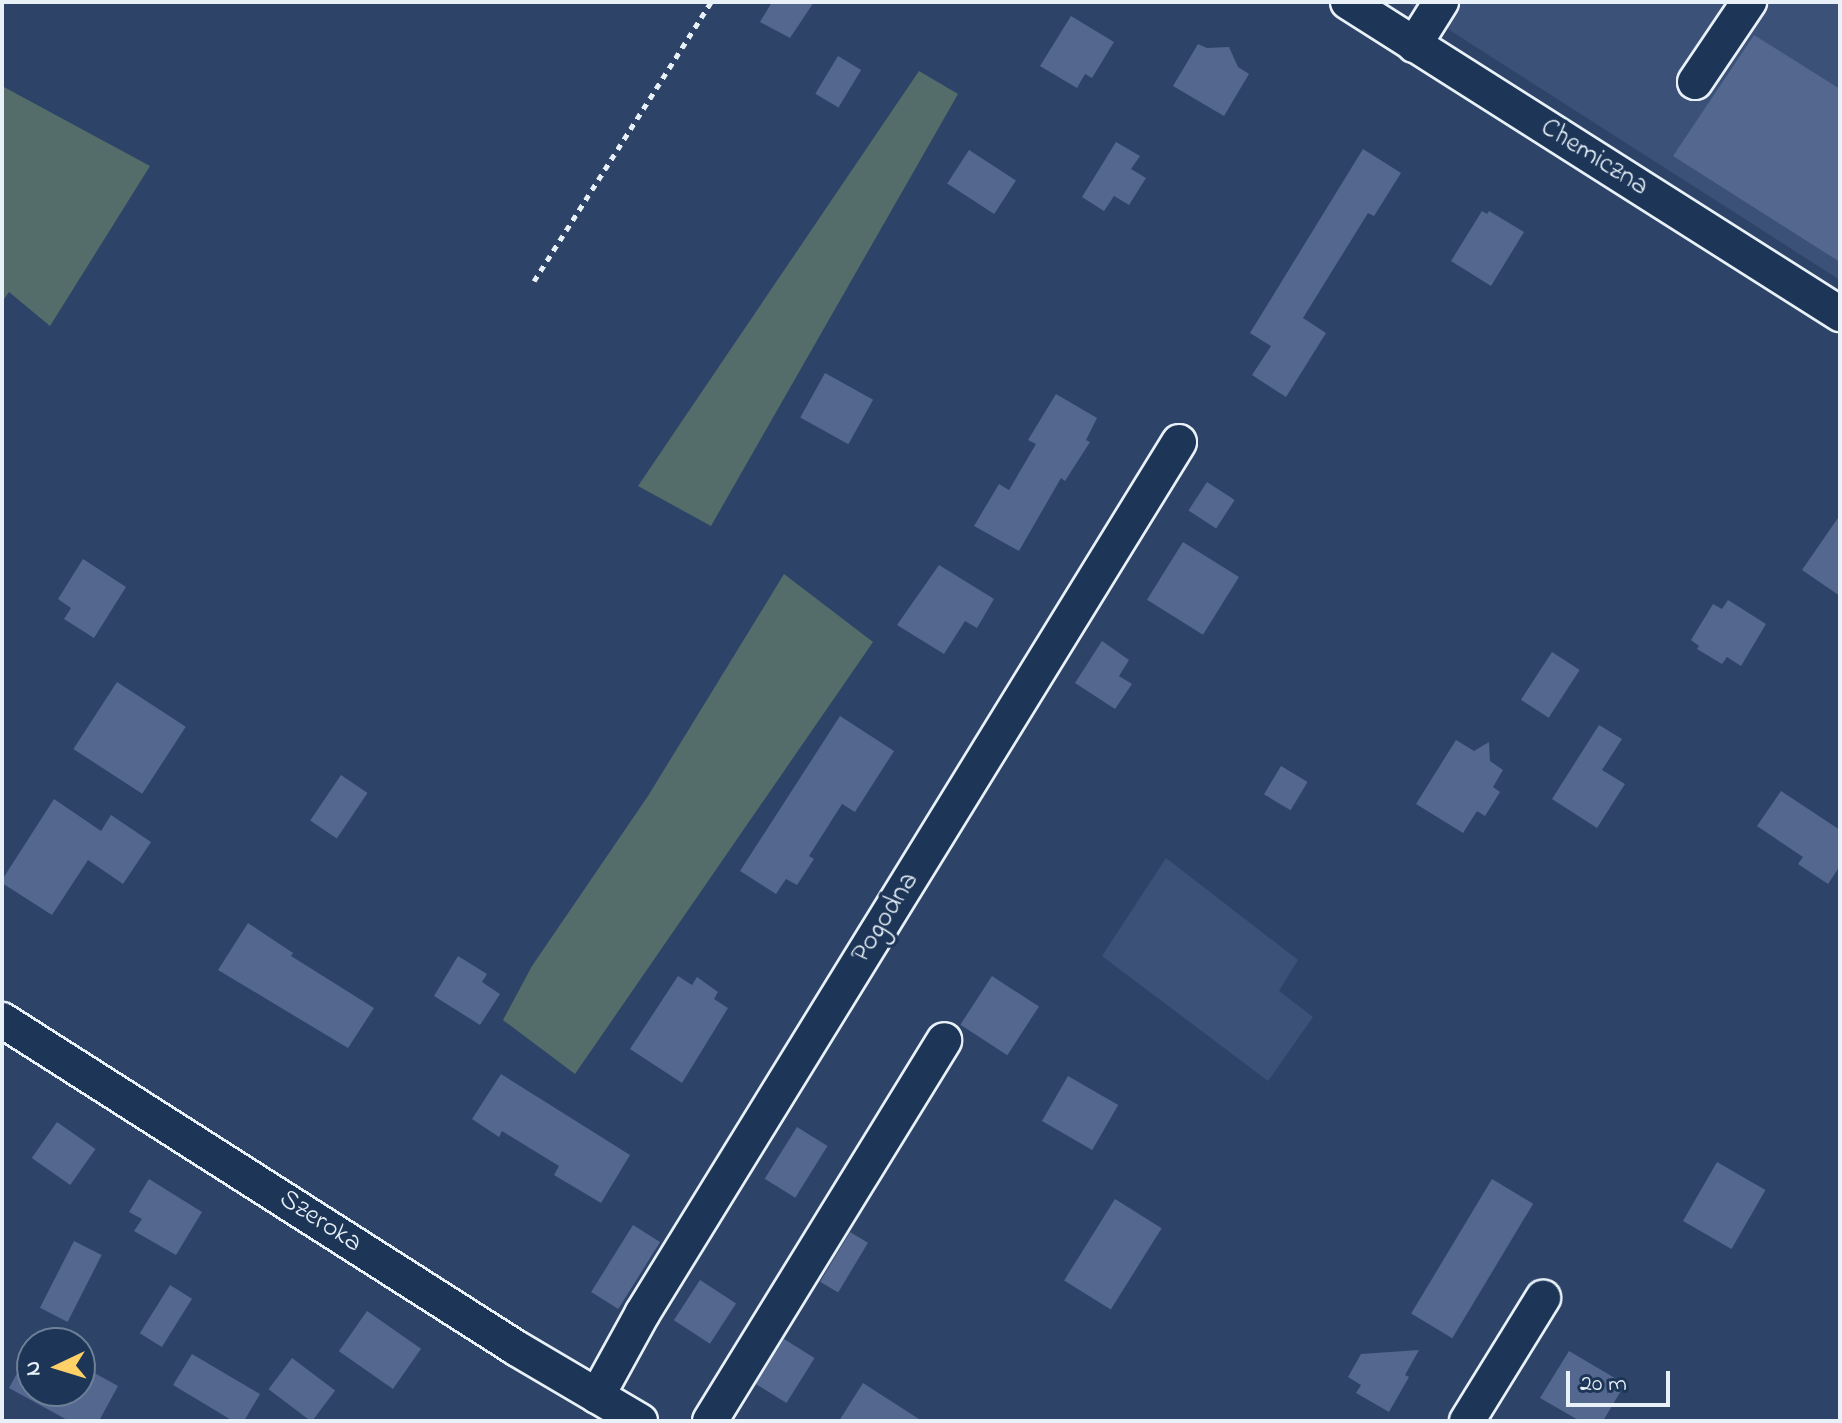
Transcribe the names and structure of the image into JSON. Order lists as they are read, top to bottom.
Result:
{
  "streets": {
    "street": ["Chemiczna", "Pogodna", "Szeroka"]
  },
  "crossings": [
    ["Pogodna", "Szeroka"]
  ],
  "scale_bar": "20 m",
  "north": "left"
}
